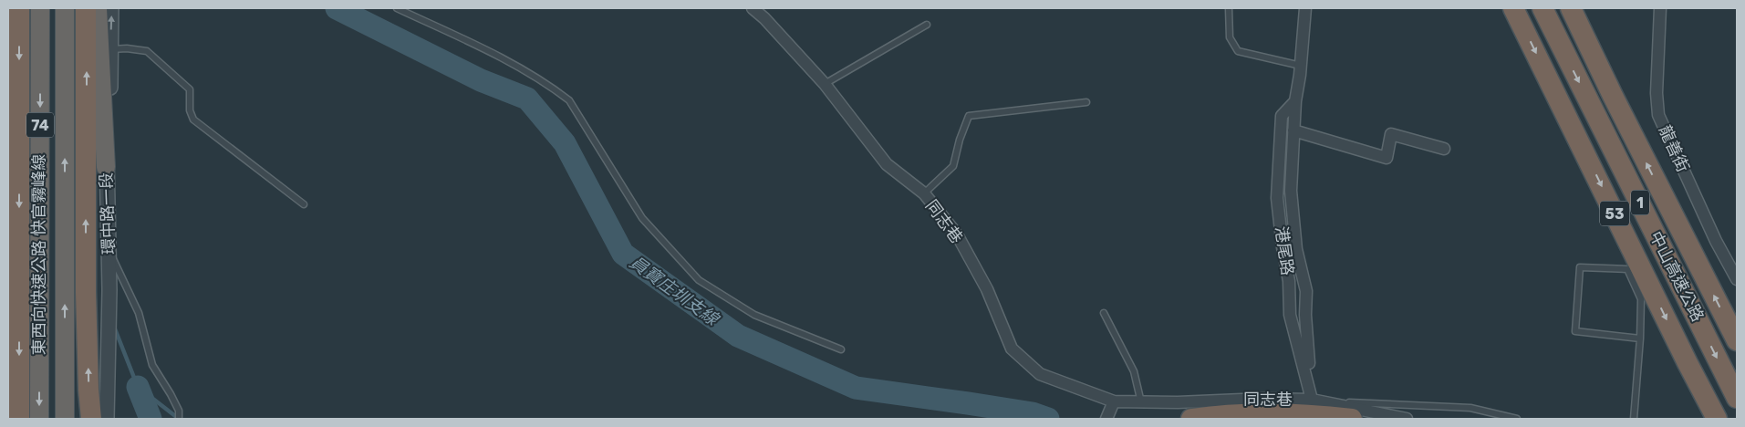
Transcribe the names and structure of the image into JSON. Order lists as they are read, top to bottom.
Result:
{
  "streets": {
    "highway": [
      "74",
      "1",
      "53",
      "東西向快速公路 快官霧峰線",
      "中山高速公路"
    ],
    "street": [
      "龍善街",
      "環中路一段",
      "同志巷",
      "港尾路"
    ]
  },
  "crossings": [
    ["同志巷", "港尾路"]
  ],
  "water": ["員寶庄圳支線"]
}
